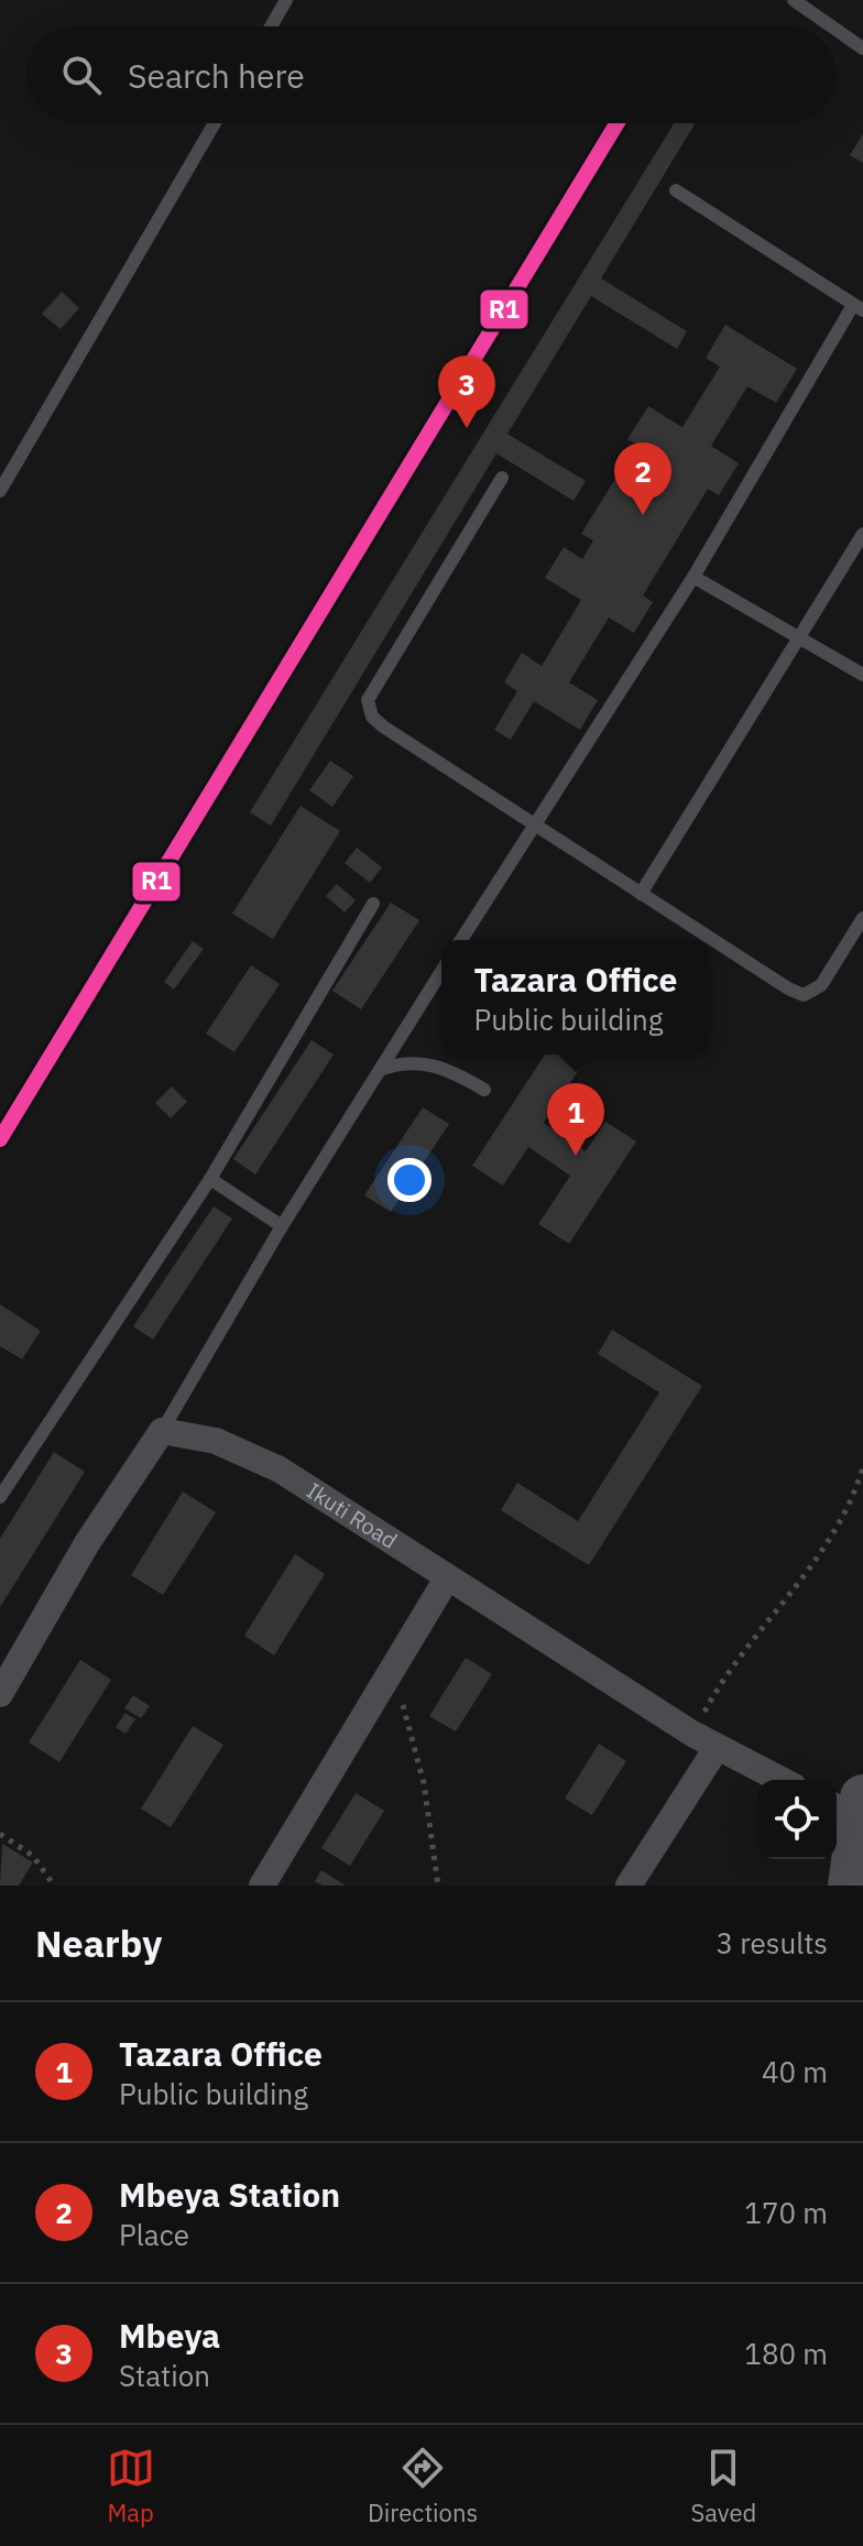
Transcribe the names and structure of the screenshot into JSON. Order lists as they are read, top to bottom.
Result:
{
  "streets": {
    "street": ["Ikuti Road"]
  },
  "lines": ["transit line R1"],
  "page": {
    "search": "Search here",
    "pins": ["3", "2", "1"],
    "popup": ["Tazara Office", "Public building"],
    "heading": ["Nearby", "3 results"],
    "list": [
      {
        "mark": "1",
        "name": "Tazara Office",
        "note": "Public building",
        "value": "40 m"
      },
      {
        "mark": "2",
        "name": "Mbeya Station",
        "note": "Place",
        "value": "170 m"
      },
      {
        "mark": "3",
        "name": "Mbeya",
        "note": "Station",
        "value": "180 m"
      }
    ],
    "nav": ["Map", "Directions", "Saved"]
  }
}
